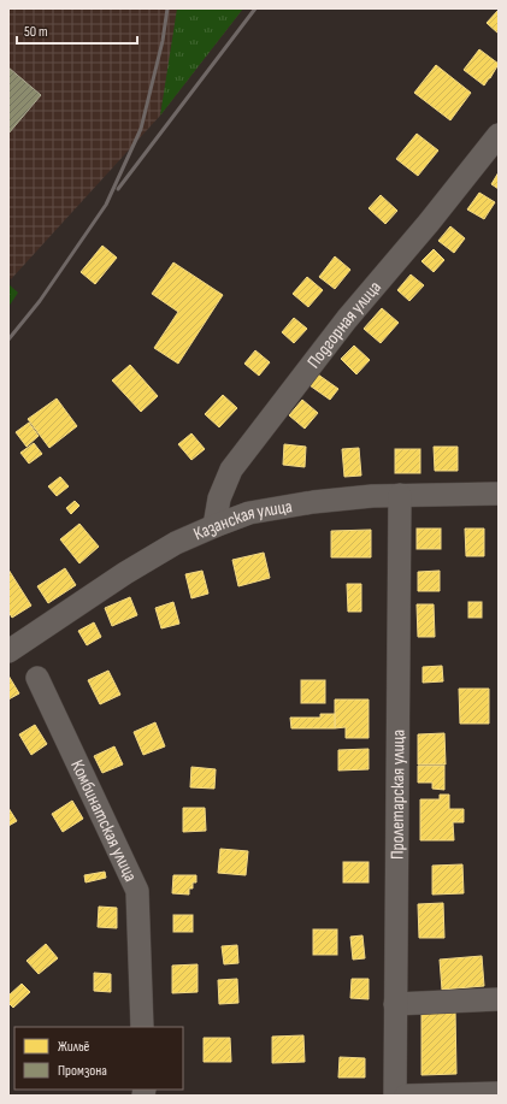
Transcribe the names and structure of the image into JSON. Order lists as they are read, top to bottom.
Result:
{
  "streets": {
    "street": [
      "Подгорная улица",
      "Казанская улица",
      "Пролетарская улица",
      "Комбинатская улица"
    ]
  },
  "crossings": [
    ["Подгорная улица", "Казанская улица"],
    ["Казанская улица", "Пролетарская улица"]
  ],
  "legend": ["Жильё", "Промзона"],
  "scale_bar": "50 m"
}
